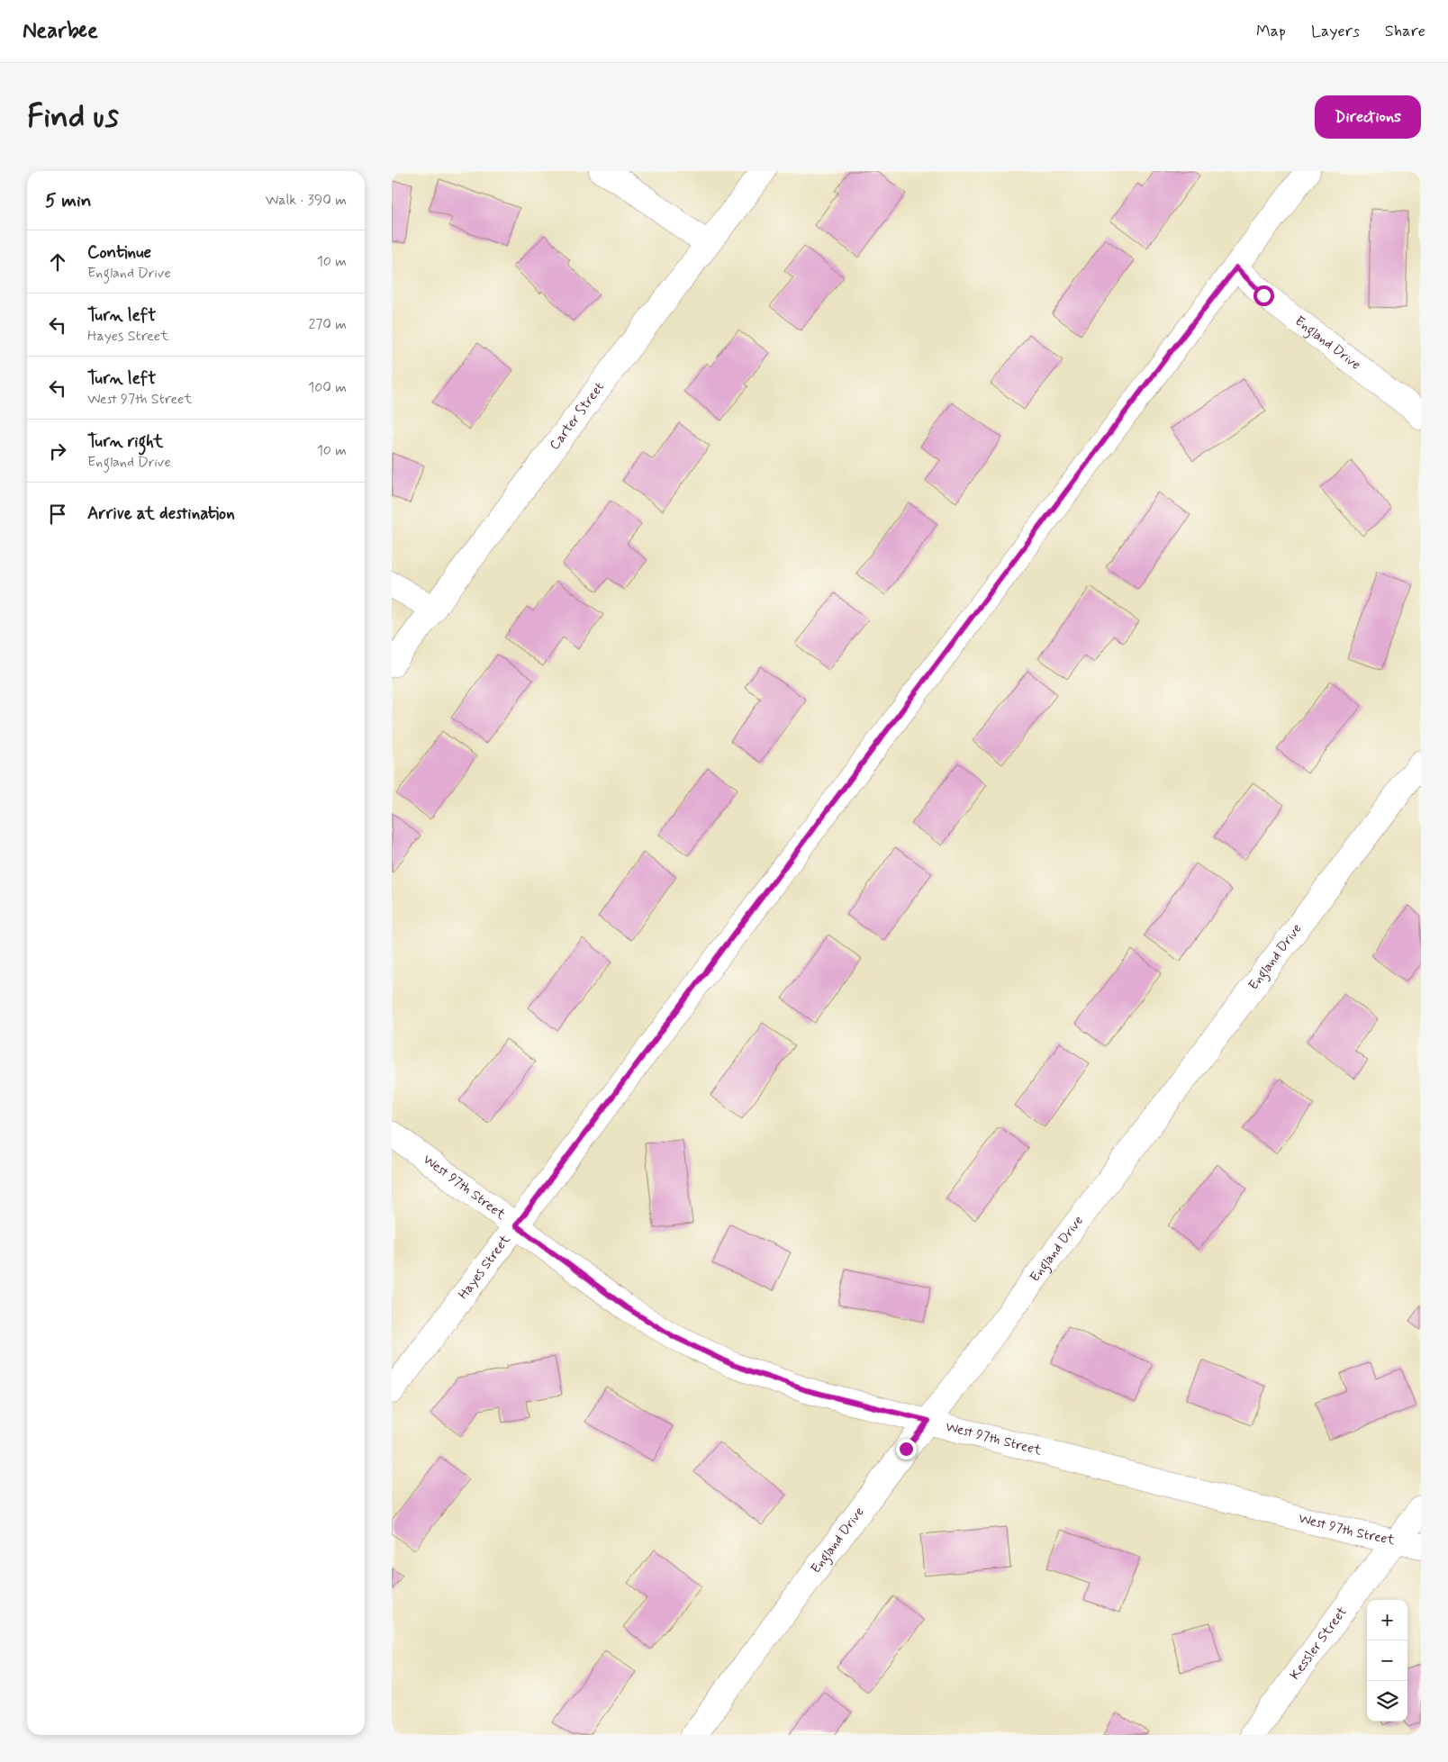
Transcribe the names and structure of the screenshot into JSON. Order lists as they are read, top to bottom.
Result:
{
  "streets": {
    "street": [
      "England Drive",
      "Carter Street",
      "West 97th Street",
      "Hayes Street",
      "Kessler Street"
    ]
  },
  "crossings": [
    ["England Drive", "West 97th Street"],
    ["England Drive", "Hayes Street"],
    ["West 97th Street", "Hayes Street"],
    ["West 97th Street", "Kessler Street"]
  ],
  "page": {
    "header": "Nearbee",
    "nav": ["Map", "Layers", "Share"],
    "buttons": "Directions",
    "title": "Find us",
    "heading": ["5 min", "Walk · 390 m"],
    "list": [
      ["Continue", "England Drive", "10 m"],
      ["Turn left", "Hayes Street", "270 m"],
      ["Turn left", "West 97th Street", "100 m"],
      ["Turn right", "England Drive", "10 m"],
      "Arrive at destination"
    ],
    "map_buttons": ["+", "−"]
  }
}
